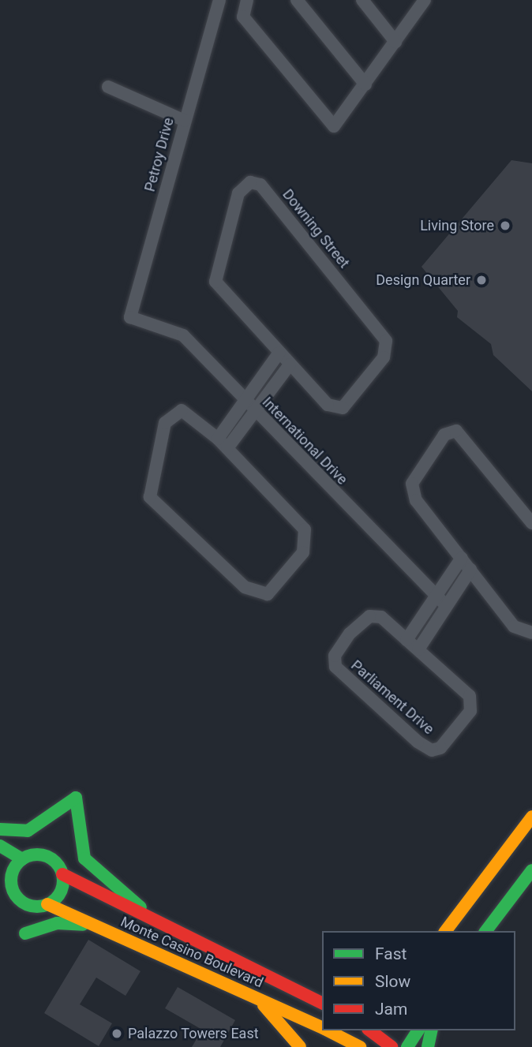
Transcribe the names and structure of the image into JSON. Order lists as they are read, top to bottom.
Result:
{
  "streets": {
    "street": [
      "Petroy Drive",
      "Downing Street",
      "International Drive",
      "Parliament Drive",
      "Monte Casino Boulevard"
    ]
  },
  "crossings": [
    ["Petroy Drive", "International Drive"]
  ],
  "places": ["Living Store", "Design Quarter", "Palazzo Towers East"],
  "legend": ["Fast", "Slow", "Jam"]
}
